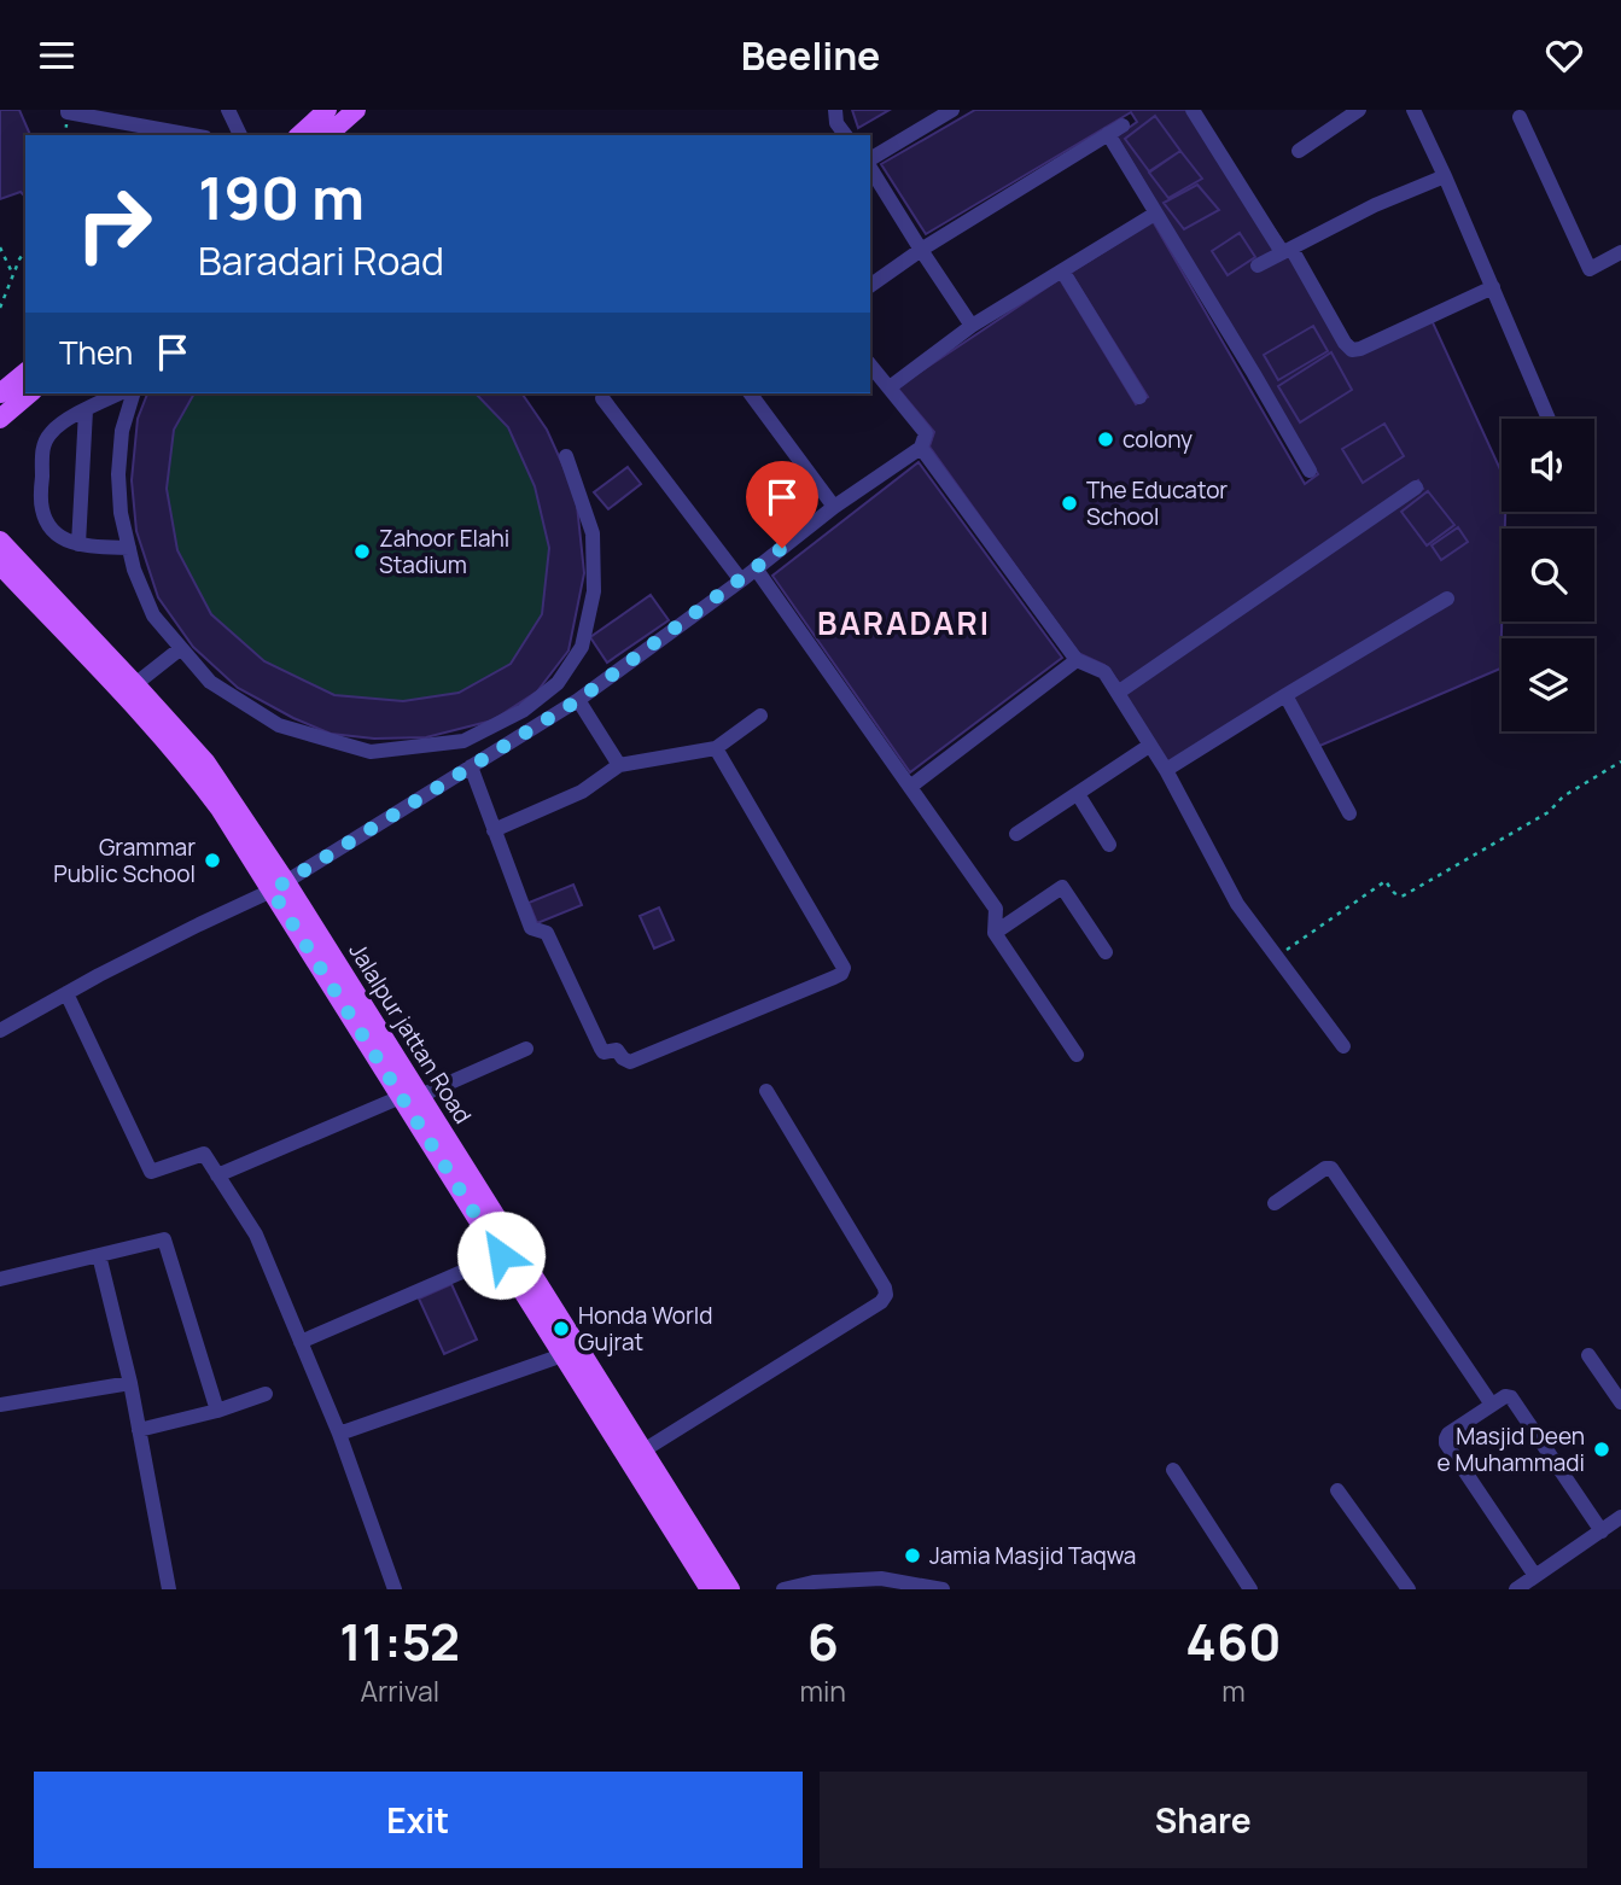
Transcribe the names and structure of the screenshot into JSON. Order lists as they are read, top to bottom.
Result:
{
  "streets": {
    "main road": ["Jalalpur jattan Road"]
  },
  "districts": ["BARADARI"],
  "places": [
    "colony",
    "The Educator School",
    "Zahoor Elahi Stadium",
    "Grammar Public School",
    "Honda World Gujrat",
    "Masjid Deen e Muhammadi",
    "Jamia Masjid Taqwa"
  ],
  "page": {
    "header": "Beeline",
    "turn": ["190 m", "Baradari Road"],
    "then": "Then",
    "eta": [
      "11:52",
      "Arrival",
      "6",
      "min",
      "460",
      "m"
    ],
    "buttons": ["Exit", "Share"]
  }
}
